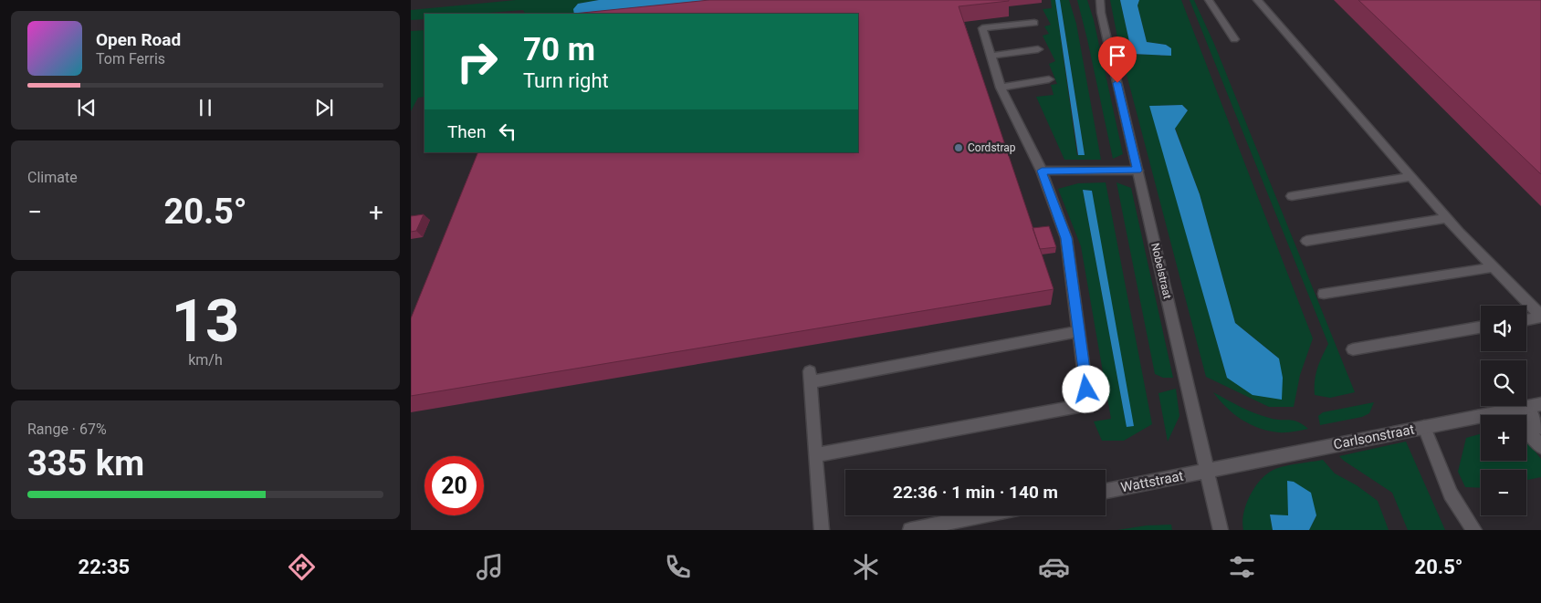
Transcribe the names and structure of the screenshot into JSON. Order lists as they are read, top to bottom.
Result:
{
  "streets": {
    "street": ["Nobelstraat", "Carlsonstraat", "Wattstraat"]
  },
  "crossings": [
    ["Nobelstraat", "Carlsonstraat"],
    ["Nobelstraat", "Wattstraat"],
    ["Carlsonstraat", "Wattstraat"]
  ],
  "places": ["Cordstrap"],
  "page": {
    "turn": ["70 m", "Turn right"],
    "song": ["Open Road", "Tom Ferris"],
    "then": "Then",
    "tile": [
      "Climate",
      ["13", "km/h"],
      ["Range · 67%", "335 km"]
    ],
    "heat": ["−", "20.5°", "+"],
    "map_buttons": ["+", "−"],
    "limit": "20",
    "trip": "22:36 · 1 min · 140 m",
    "tabs": ["22:35", "20.5°"]
  }
}
